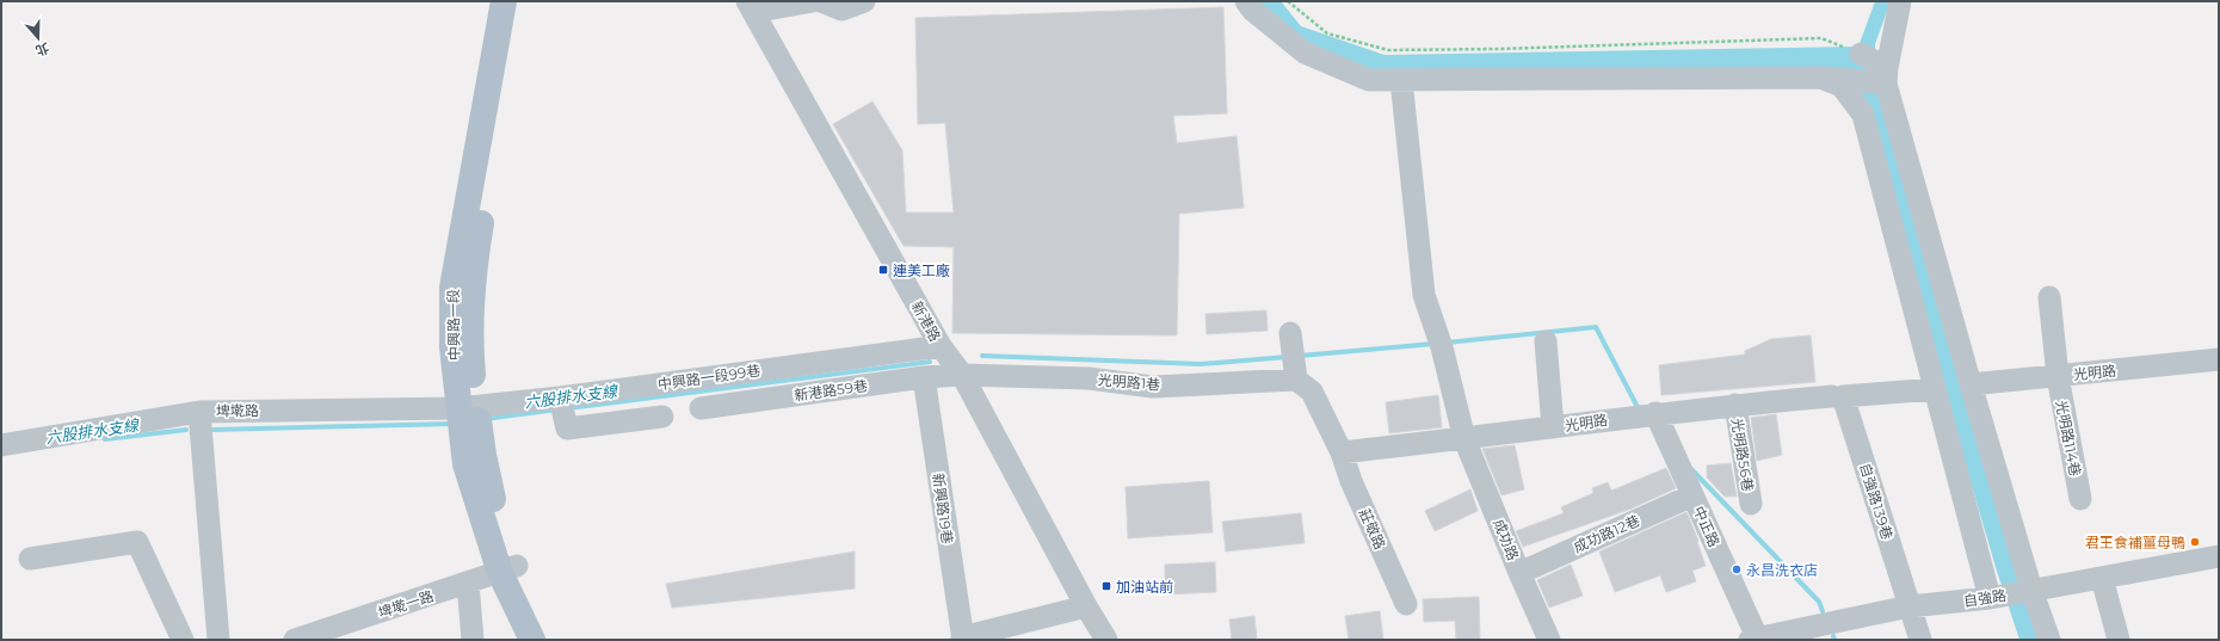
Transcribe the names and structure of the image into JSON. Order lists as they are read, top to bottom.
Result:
{
  "streets": {
    "main road": ["中興路一段"],
    "street": [
      "新港路",
      "光明路",
      "中興路一段99巷",
      "光明路1巷",
      "新港路59巷",
      "埤墘路",
      "光明路114巷",
      "光明路56巷",
      "自強路139巷",
      "新興路19巷",
      "中正路",
      "莊敬路",
      "成功路12巷",
      "成功路",
      "自強路",
      "埤墘一路"
    ]
  },
  "crossings": [
    ["新港路", "中興路一段99巷"],
    ["新港路", "光明路1巷"],
    ["新港路", "新港路59巷"],
    ["中興路一段", "中興路一段99巷"],
    ["中興路一段", "埤墘路"],
    ["中興路一段", "埤墘一路"],
    ["光明路", "光明路1巷"],
    ["光明路", "光明路114巷"],
    ["光明路", "光明路56巷"],
    ["光明路", "自強路139巷"],
    ["光明路", "中正路"],
    ["光明路", "莊敬路"],
    ["光明路", "成功路"],
    ["中興路一段99巷", "埤墘路"],
    ["光明路1巷", "新港路59巷"],
    ["光明路1巷", "莊敬路"],
    ["新港路59巷", "新興路19巷"],
    ["自強路139巷", "自強路"],
    ["中正路", "成功路12巷"],
    ["中正路", "自強路"],
    ["成功路12巷", "成功路"]
  ],
  "water": ["六股排水支線"],
  "places": {
    "transit": ["連美工廠", "加油站前"],
    "other": ["君王食補薑母鴨", "永昌洗衣店"]
  },
  "north": "bottom"
}
